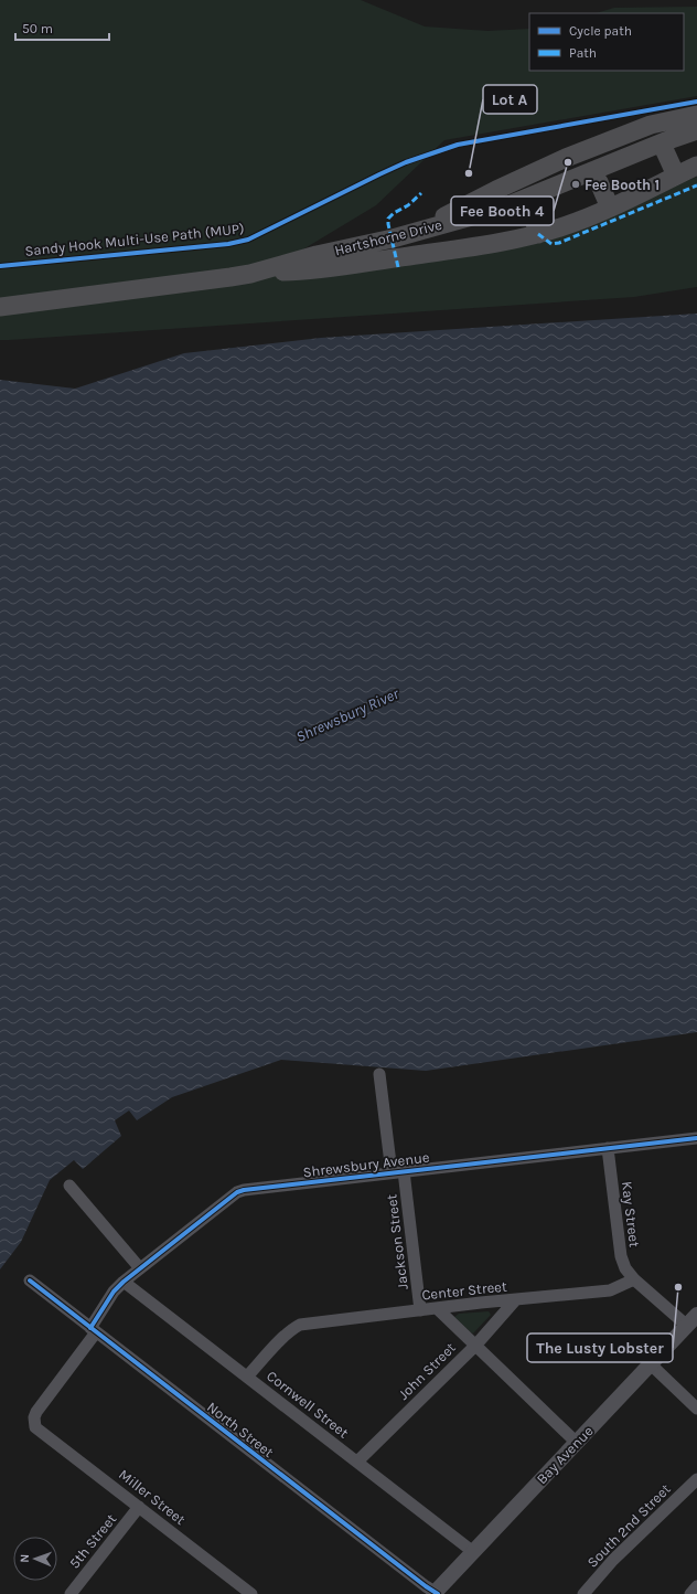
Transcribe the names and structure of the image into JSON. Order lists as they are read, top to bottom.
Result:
{
  "streets": {
    "main road": ["Hartshorne Drive"],
    "street": [
      "Shrewsbury Avenue",
      "Kay Street",
      "Jackson Street",
      "Center Street",
      "John Street",
      "Cornwell Street",
      "North Street",
      "Bay Avenue",
      "Miller Street",
      "South 2nd Street",
      "5th Street"
    ],
    "cycle path": ["Sandy Hook Multi-Use Path (MUP)"]
  },
  "crossings": [
    ["Shrewsbury Avenue", "Kay Street"],
    ["Shrewsbury Avenue", "Jackson Street"],
    ["Shrewsbury Avenue", "Cornwell Street"],
    ["Shrewsbury Avenue", "North Street"],
    ["Shrewsbury Avenue", "Miller Street"],
    ["Kay Street", "Center Street"],
    ["Jackson Street", "Center Street"],
    ["Center Street", "John Street"],
    ["Center Street", "Cornwell Street"],
    ["John Street", "Cornwell Street"],
    ["Cornwell Street", "Bay Avenue"],
    ["North Street", "Bay Avenue"],
    ["Miller Street", "5th Street"]
  ],
  "water": ["Shrewsbury River"],
  "places": [
    "Fee Booth 4",
    "Lot A",
    "Fee Booth 1",
    "The Lusty Lobster"
  ],
  "legend": ["Cycle path", "Path"],
  "scale_bar": "50 m",
  "north": "left"
}
